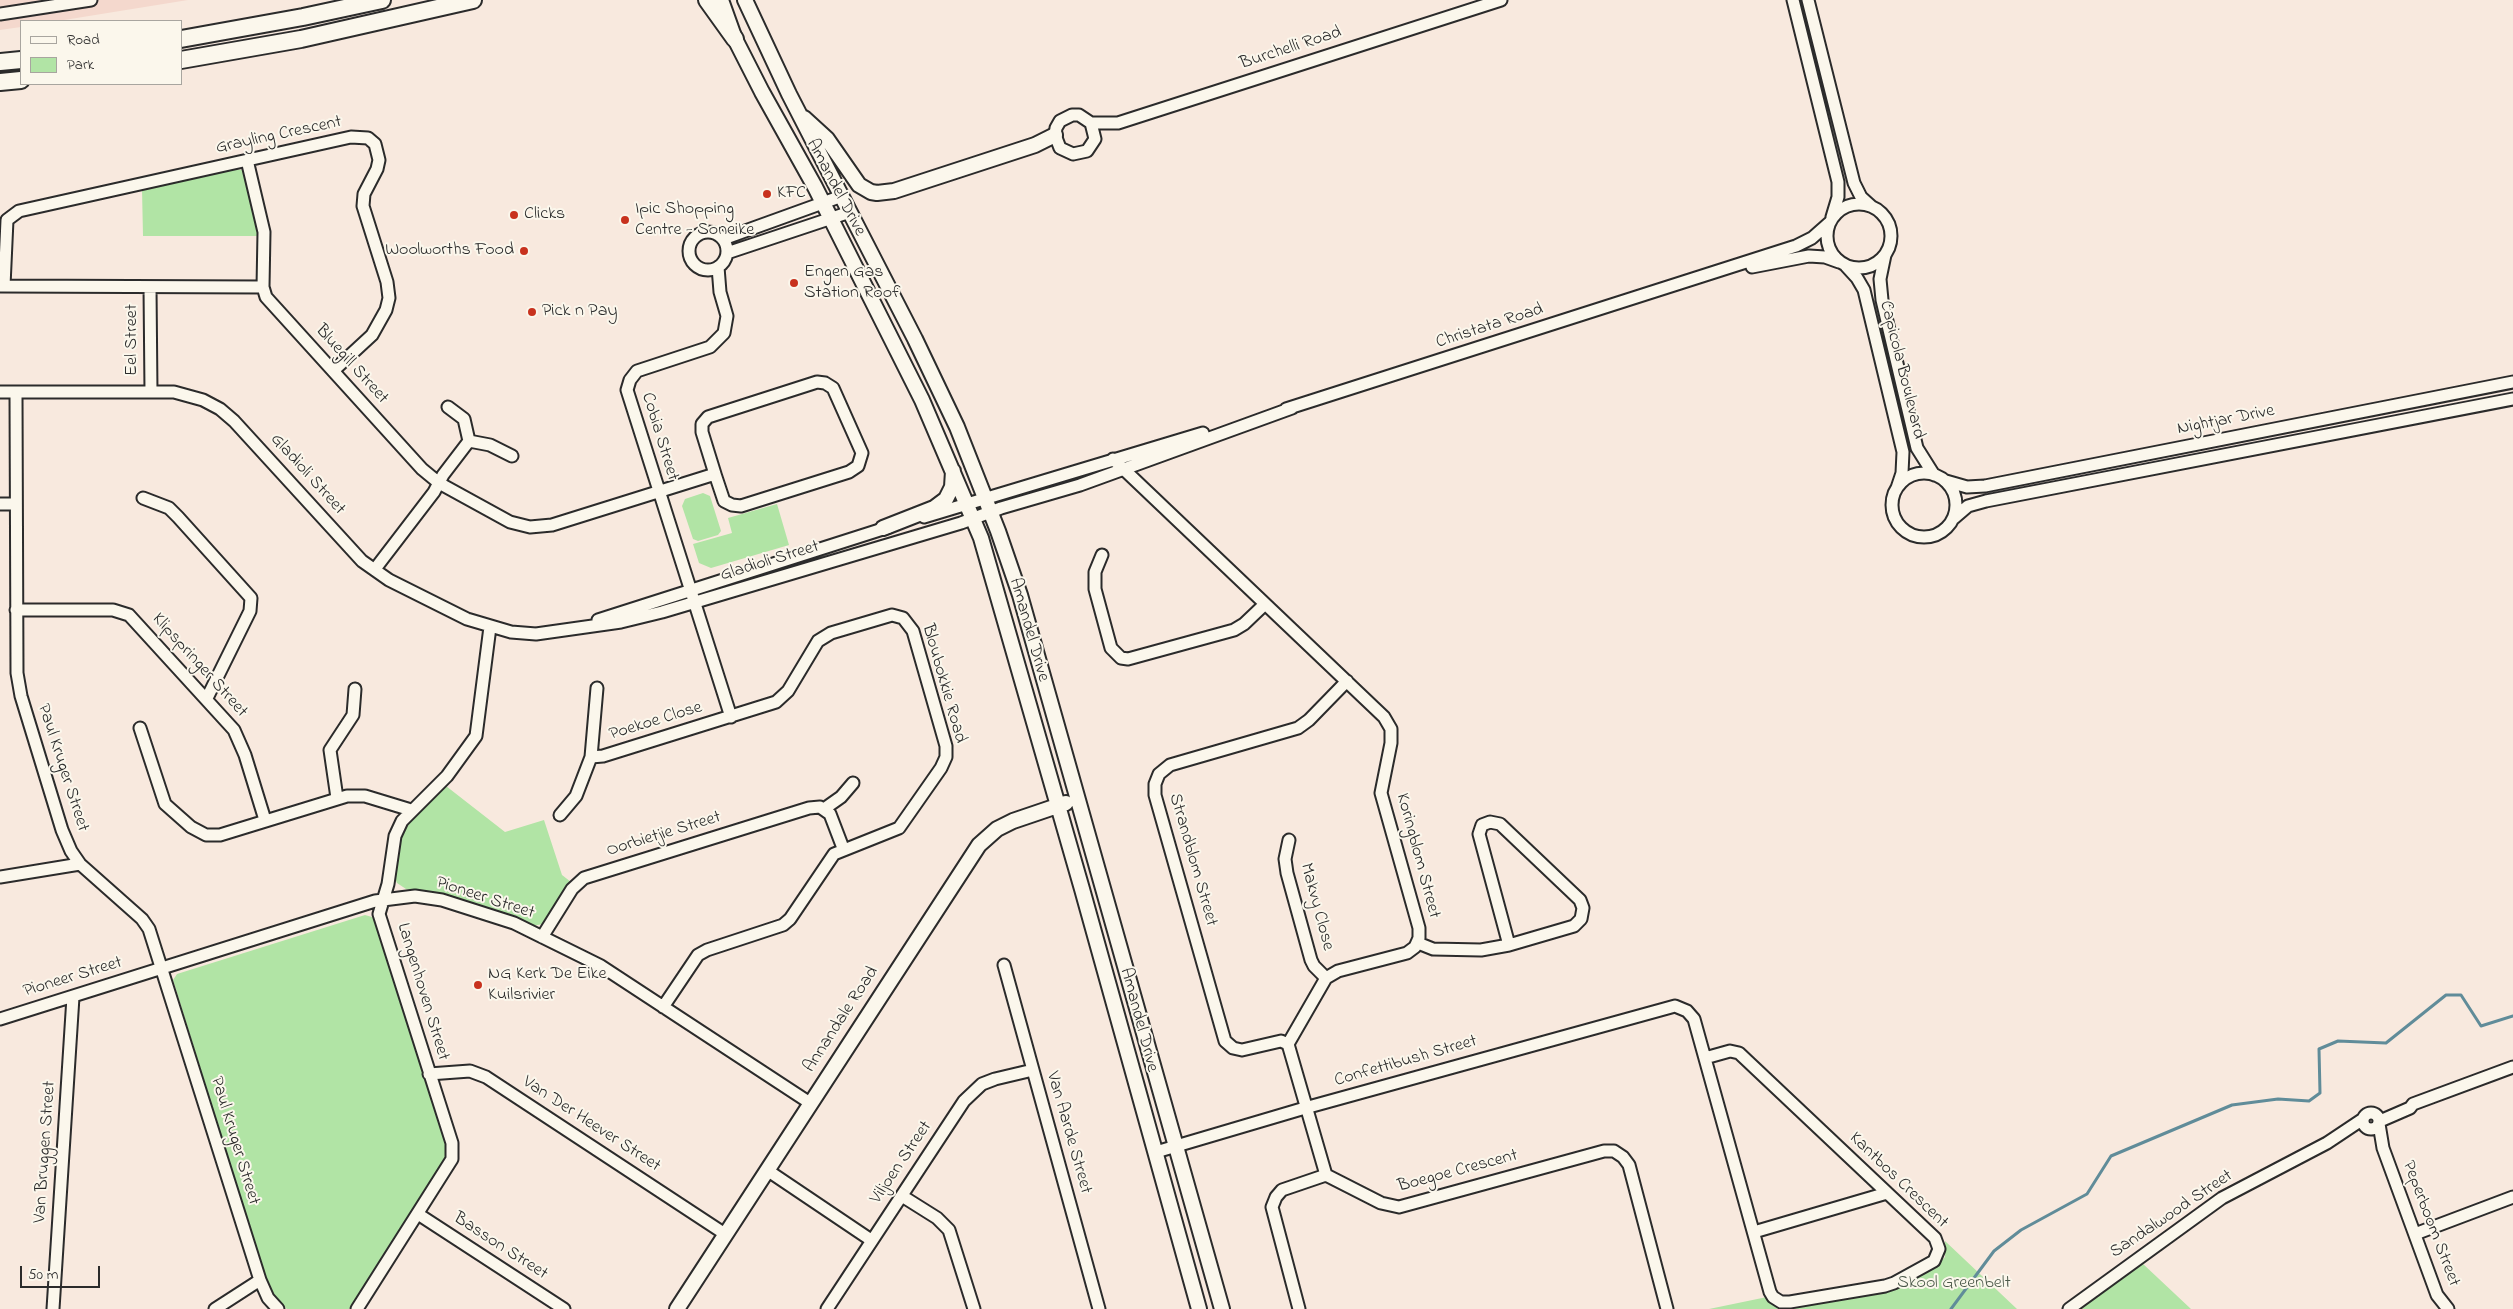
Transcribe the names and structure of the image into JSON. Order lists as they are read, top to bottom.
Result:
{
  "streets": {
    "street": [
      "Burchelli Road",
      "Grayling Crescent",
      "Amandel Drive",
      "Christata Road",
      "Eel Street",
      "Bluegill Street",
      "Capicola Boulevard",
      "Nightjar Drive",
      "Cobia Street",
      "Gladioli Street",
      "Klipspringer Street",
      "Bloubokkie Road",
      "Poekoe Close",
      "Paul Kruger Street",
      "Oorbietjie Street",
      "Koringblom Street",
      "Strandblom Street",
      "Pioneer Street",
      "Makvy Close",
      "Langenhoven Street",
      "Annandale Road",
      "Confettibush Street",
      "Van Der Heever Street",
      "Van Aarde Street",
      "Van Bruggen Street",
      "Viljoen Street",
      "Boegoe Crescent",
      "Kantbos Crescent",
      "Sandalwood Street",
      "Peperboom Street",
      "Basson Street"
    ]
  },
  "crossings": [
    ["Grayling Crescent", "Bluegill Street"],
    ["Amandel Drive", "Gladioli Street"],
    ["Amandel Drive", "Annandale Road"],
    ["Amandel Drive", "Confettibush Street"],
    ["Christata Road", "Capicola Boulevard"],
    ["Christata Road", "Koringblom Street"],
    ["Eel Street", "Gladioli Street"],
    ["Bluegill Street", "Cobia Street"],
    ["Capicola Boulevard", "Nightjar Drive"],
    ["Cobia Street", "Gladioli Street"],
    ["Cobia Street", "Bloubokkie Road"],
    ["Cobia Street", "Poekoe Close"],
    ["Gladioli Street", "Paul Kruger Street"],
    ["Gladioli Street", "Langenhoven Street"],
    ["Klipspringer Street", "Paul Kruger Street"],
    ["Bloubokkie Road", "Poekoe Close"],
    ["Bloubokkie Road", "Pioneer Street"],
    ["Paul Kruger Street", "Pioneer Street"],
    ["Oorbietjie Street", "Pioneer Street"],
    ["Koringblom Street", "Strandblom Street"],
    ["Koringblom Street", "Makvy Close"],
    ["Pioneer Street", "Langenhoven Street"],
    ["Pioneer Street", "Annandale Road"],
    ["Pioneer Street", "Van Bruggen Street"],
    ["Langenhoven Street", "Van Der Heever Street"],
    ["Langenhoven Street", "Basson Street"],
    ["Annandale Road", "Van Der Heever Street"],
    ["Confettibush Street", "Kantbos Crescent"],
    ["Van Aarde Street", "Viljoen Street"],
    ["Sandalwood Street", "Peperboom Street"]
  ],
  "parks": ["Skool Greenbelt"],
  "places": [
    "KFC",
    "Clicks",
    "Ipic Shopping Centre - Soneike",
    "Woolworths Food",
    "Engen Gas Station Roof",
    "Pick n Pay",
    "NG Kerk De Eike Kuilsrivier"
  ],
  "legend": ["Road", "Park"],
  "scale_bar": "50 m"
}
